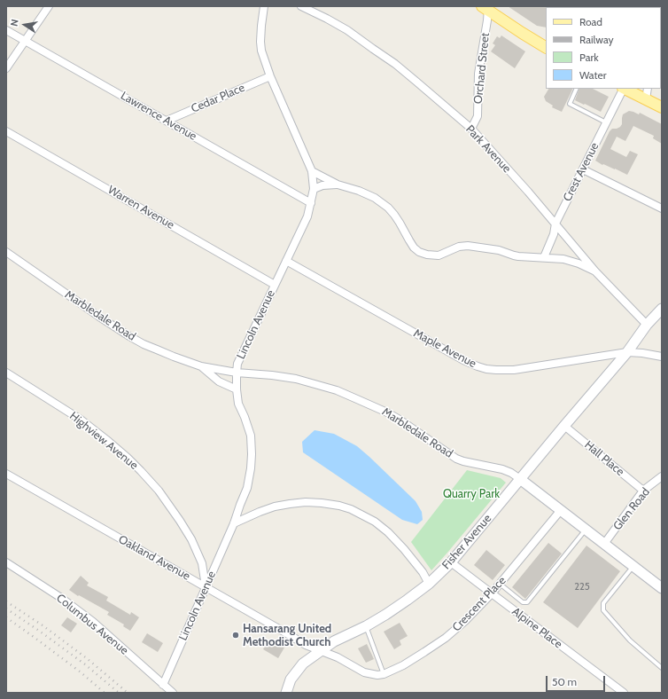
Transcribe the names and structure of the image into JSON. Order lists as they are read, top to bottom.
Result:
{
  "streets": {
    "street": [
      "Orchard Street",
      "Cedar Place",
      "Lawrence Avenue",
      "Park Avenue",
      "Crest Avenue",
      "Warren Avenue",
      "Marbledale Road",
      "Lincoln Avenue",
      "Maple Avenue",
      "Highview Avenue",
      "Hall Place",
      "Glen Road",
      "Fisher Avenue",
      "Oakland Avenue",
      "Crescent Place",
      "Columbus Avenue",
      "Alpine Place"
    ]
  },
  "crossings": [
    ["Orchard Street", "Park Avenue"],
    ["Cedar Place", "Lawrence Avenue"],
    ["Cedar Place", "Lincoln Avenue"],
    ["Lawrence Avenue", "Lincoln Avenue"],
    ["Park Avenue", "Crest Avenue"],
    ["Park Avenue", "Fisher Avenue"],
    ["Warren Avenue", "Lincoln Avenue"],
    ["Marbledale Road", "Lincoln Avenue"],
    ["Marbledale Road", "Glen Road"],
    ["Marbledale Road", "Fisher Avenue"],
    ["Marbledale Road", "Crescent Place"],
    ["Lincoln Avenue", "Maple Avenue"],
    ["Lincoln Avenue", "Highview Avenue"],
    ["Lincoln Avenue", "Oakland Avenue"],
    ["Lincoln Avenue", "Columbus Avenue"],
    ["Maple Avenue", "Fisher Avenue"],
    ["Highview Avenue", "Oakland Avenue"],
    ["Hall Place", "Glen Road"],
    ["Hall Place", "Fisher Avenue"],
    ["Fisher Avenue", "Oakland Avenue"],
    ["Fisher Avenue", "Crescent Place"],
    ["Fisher Avenue", "Alpine Place"],
    ["Oakland Avenue", "Crescent Place"],
    ["Crescent Place", "Alpine Place"]
  ],
  "parks": ["Quarry Park"],
  "places": ["Hansarang United Methodist Church"],
  "house_numbers": ["225"],
  "legend": [
    "Road",
    "Railway",
    "Park",
    "Water"
  ],
  "scale_bar": "50 m",
  "north": "left"
}
